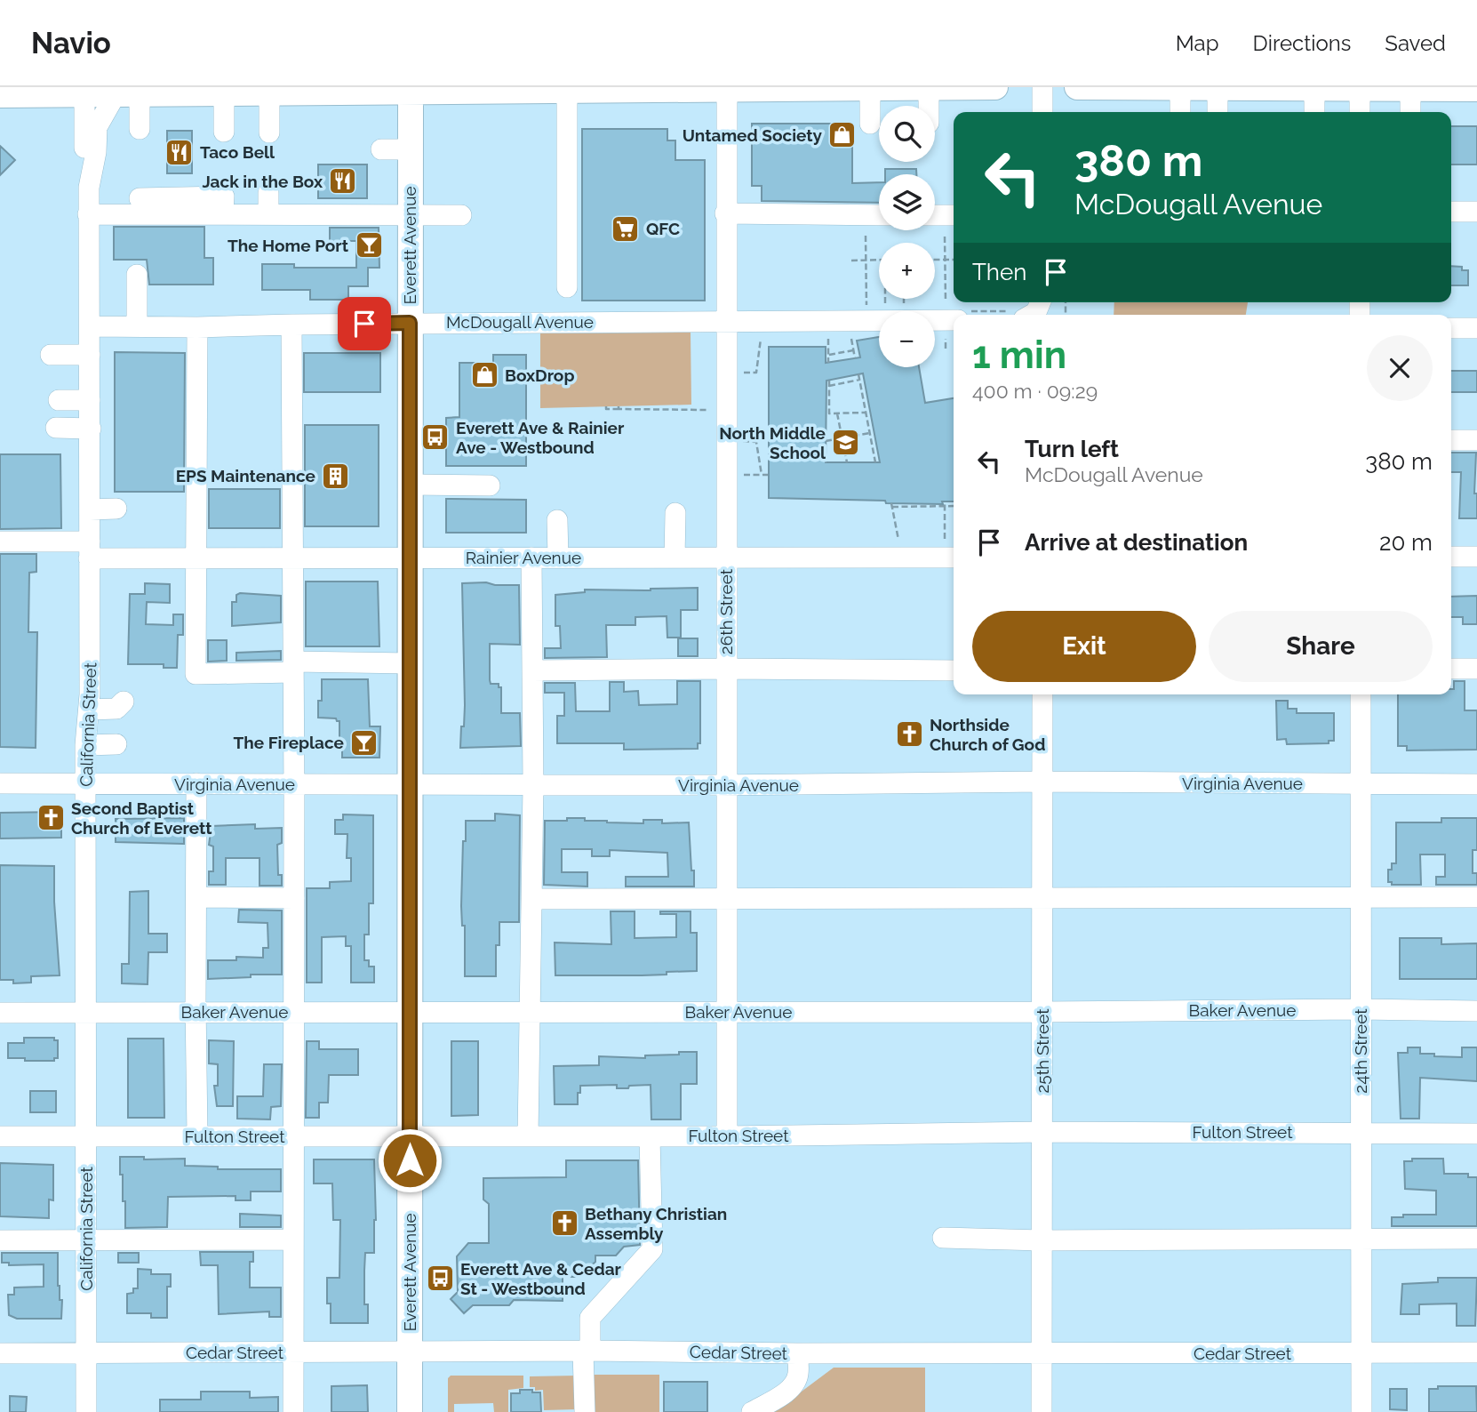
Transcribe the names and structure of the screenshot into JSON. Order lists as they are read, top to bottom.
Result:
{
  "streets": {
    "main road": ["Everett Avenue"],
    "street": [
      "McDougall Avenue",
      "Rainier Avenue",
      "26th Street",
      "California Street",
      "Virginia Avenue",
      "Baker Avenue",
      "25th Street",
      "24th Street",
      "Fulton Street",
      "Cedar Street"
    ]
  },
  "crossings": [
    ["Everett Avenue", "McDougall Avenue"],
    ["Everett Avenue", "Rainier Avenue"],
    ["Everett Avenue", "Virginia Avenue"],
    ["Everett Avenue", "Baker Avenue"],
    ["Everett Avenue", "Fulton Street"],
    ["Everett Avenue", "Cedar Street"],
    ["McDougall Avenue", "26th Street"],
    ["McDougall Avenue", "California Street"],
    ["Rainier Avenue", "26th Street"],
    ["Rainier Avenue", "California Street"],
    ["26th Street", "Virginia Avenue"],
    ["26th Street", "Baker Avenue"],
    ["26th Street", "Fulton Street"],
    ["California Street", "Virginia Avenue"],
    ["California Street", "Baker Avenue"],
    ["California Street", "Fulton Street"],
    ["California Street", "Cedar Street"],
    ["Virginia Avenue", "25th Street"],
    ["Virginia Avenue", "24th Street"],
    ["Baker Avenue", "25th Street"],
    ["Baker Avenue", "24th Street"],
    ["25th Street", "Fulton Street"],
    ["25th Street", "Cedar Street"],
    ["24th Street", "Fulton Street"],
    ["24th Street", "Cedar Street"]
  ],
  "places": {
    "shop": ["Untamed Society", "BoxDrop"],
    "restaurant": ["Taco Bell", "Jack in the Box"],
    "supermarket": ["QFC"],
    "bar": ["The Home Port", "The Fireplace"],
    "bus stop": ["Everett Ave & Rainier Ave - Westbound", "Everett Ave & Cedar St - Westbound"],
    "school or university": ["North Middle School"],
    "building": ["EPS Maintenance"],
    "church": ["Northside Church of God", "Second Baptist Church of Everett", "Bethany Christian Assembly"]
  },
  "page": {
    "header": "Navio",
    "nav": ["Map", "Directions", "Saved"],
    "map_buttons": ["+", "−"],
    "turn": ["380 m", "McDougall Avenue"],
    "then": "Then",
    "heading": ["1 min", "400 m · 09:29"],
    "list": [
      {
        "name": "Turn left",
        "note": "McDougall Avenue",
        "value": "380 m"
      },
      {
        "name": "Arrive at destination",
        "value": "20 m"
      }
    ],
    "buttons": ["Exit", "Share"]
  }
}
